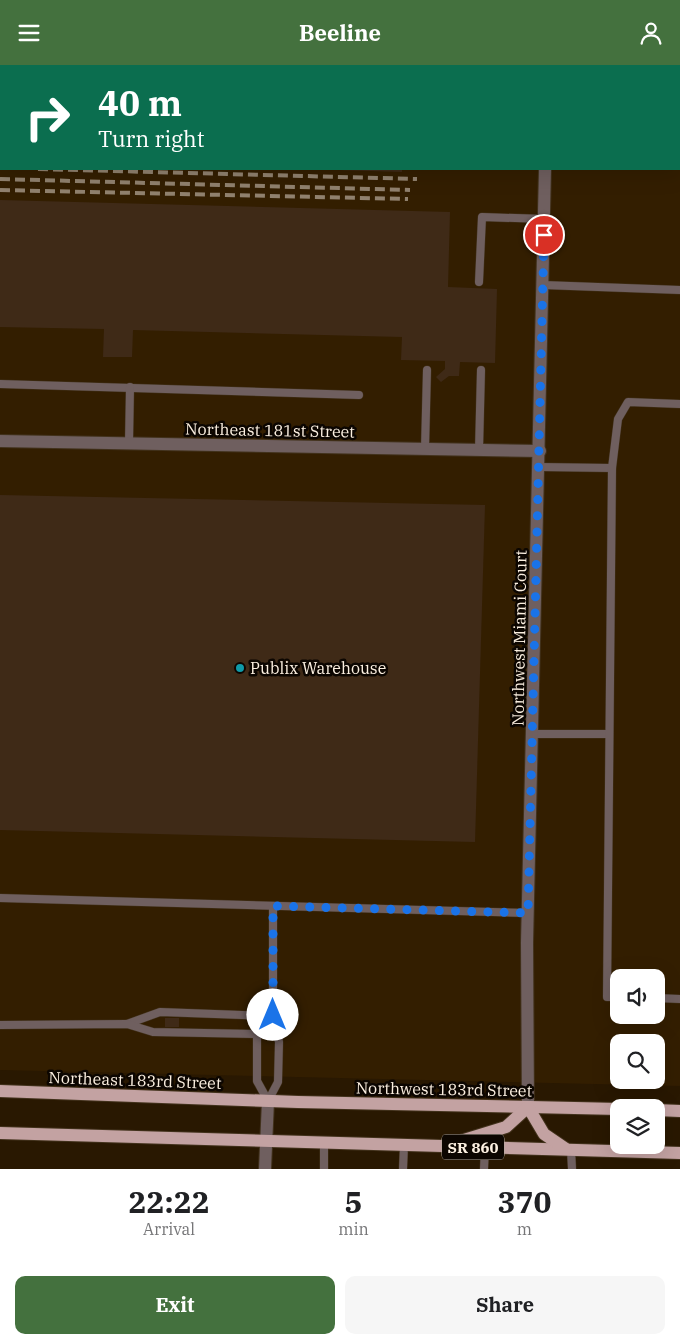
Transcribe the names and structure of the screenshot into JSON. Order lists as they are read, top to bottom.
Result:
{
  "streets": {
    "main road": ["Northeast 183rd Street", "Northwest 183rd Street", "SR 860"],
    "street": ["Northeast 181st Street", "Northwest Miami Court"]
  },
  "crossings": [
    ["Northeast 181st Street", "Northwest Miami Court"],
    ["Northwest Miami Court", "Northwest 183rd Street"],
    ["Northeast 183rd Street", "Northwest 183rd Street"]
  ],
  "places": ["Publix Warehouse"],
  "page": {
    "header": "Beeline",
    "turn": ["40 m", "Turn right"],
    "eta": [
      "22:22",
      "Arrival",
      "5",
      "min",
      "370",
      "m"
    ],
    "buttons": ["Exit", "Share"]
  }
}
